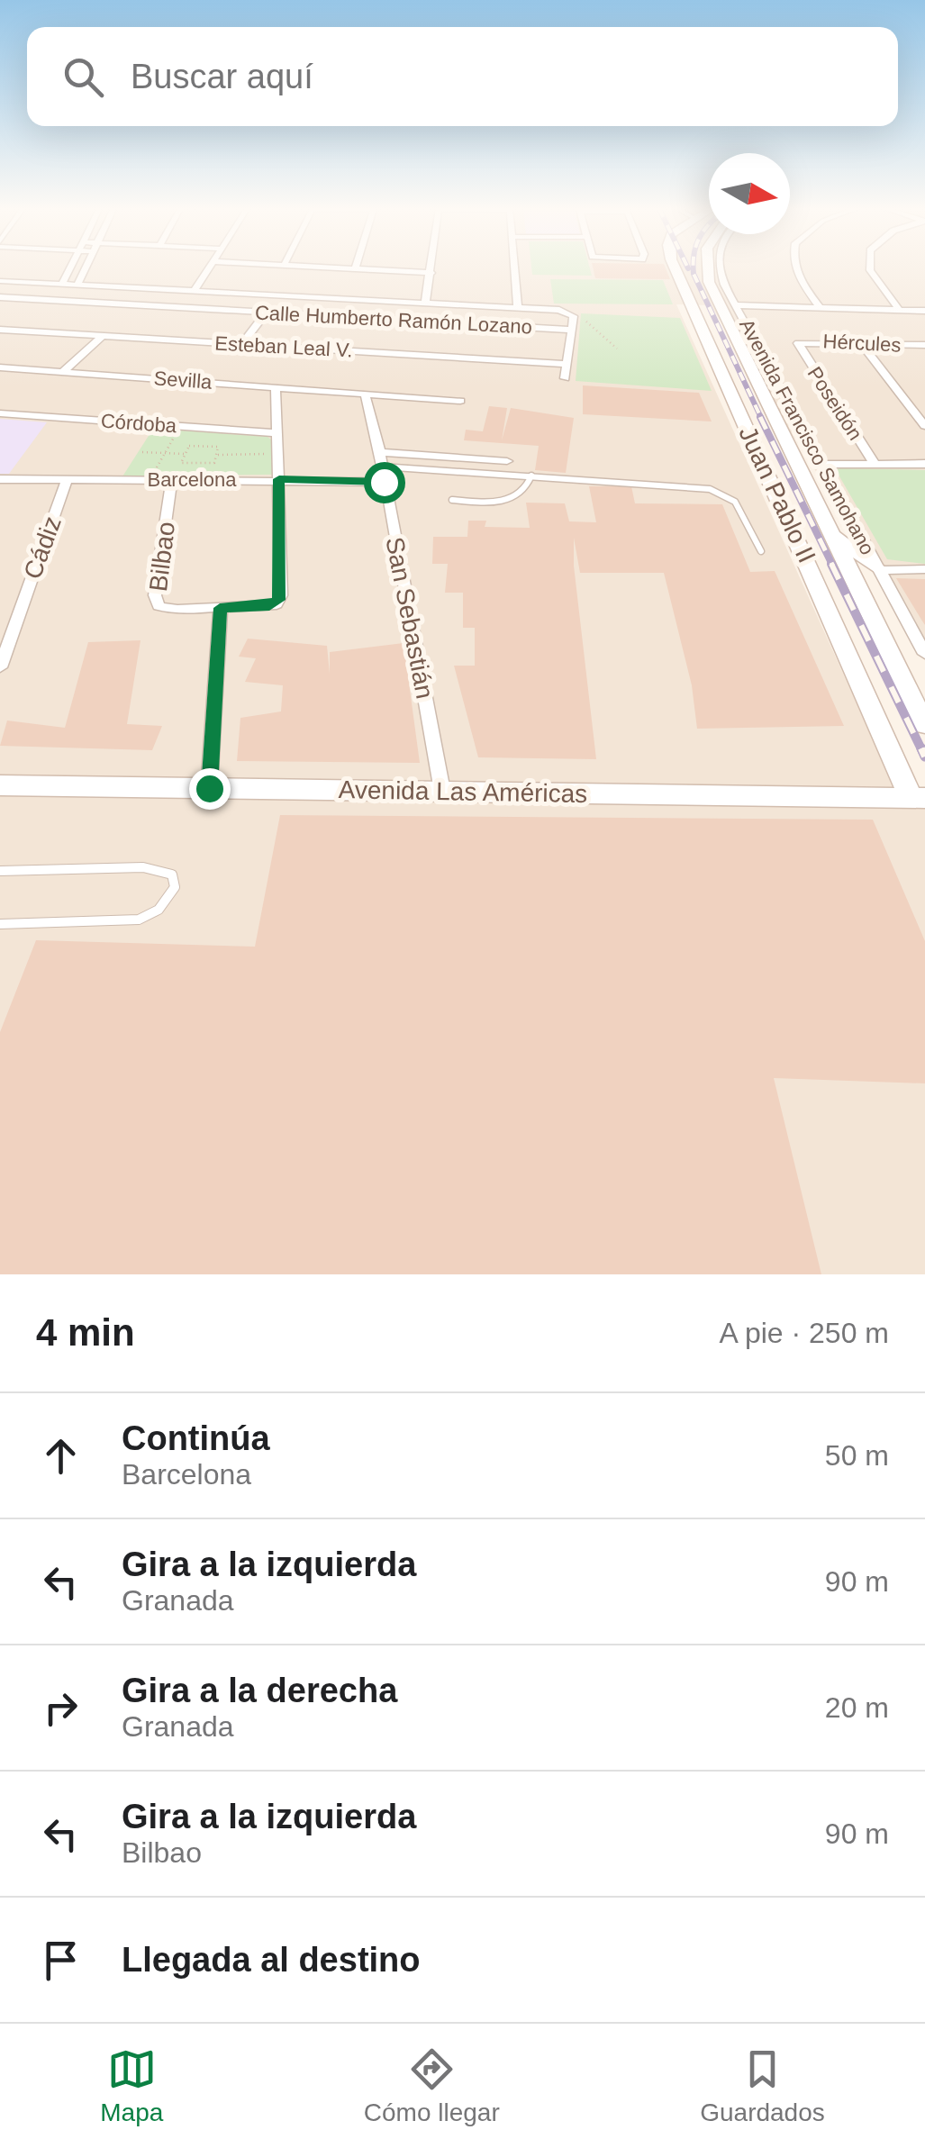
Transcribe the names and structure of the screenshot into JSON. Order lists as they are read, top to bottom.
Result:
{
  "streets": {
    "main road": ["Juan Pablo II", "Avenida Las Américas"],
    "street": [
      "Calle Humberto Ramón Lozano",
      "Hércules",
      "Esteban Leal V.",
      "Sevilla",
      "Poseidón",
      "Córdoba",
      "Avenida Francisco Samohano",
      "Barcelona",
      "Cádiz",
      "Bilbao",
      "San Sebastián"
    ]
  },
  "crossings": [
    ["Hércules", "Poseidón"],
    ["Sevilla", "San Sebastián"],
    ["Barcelona", "Cádiz"],
    ["Barcelona", "Bilbao"],
    ["Barcelona", "San Sebastián"],
    ["Juan Pablo II", "Avenida Las Américas"],
    ["San Sebastián", "Avenida Las Américas"]
  ],
  "north": "right",
  "page": {
    "search": "Buscar aquí",
    "heading": ["4 min", "A pie · 250 m"],
    "list": [
      ["Continúa", "Barcelona", "50 m"],
      ["Gira a la izquierda", "Granada", "90 m"],
      ["Gira a la derecha", "Granada", "20 m"],
      ["Gira a la izquierda", "Bilbao", "90 m"],
      "Llegada al destino"
    ],
    "nav": ["Mapa", "Cómo llegar", "Guardados"]
  }
}
